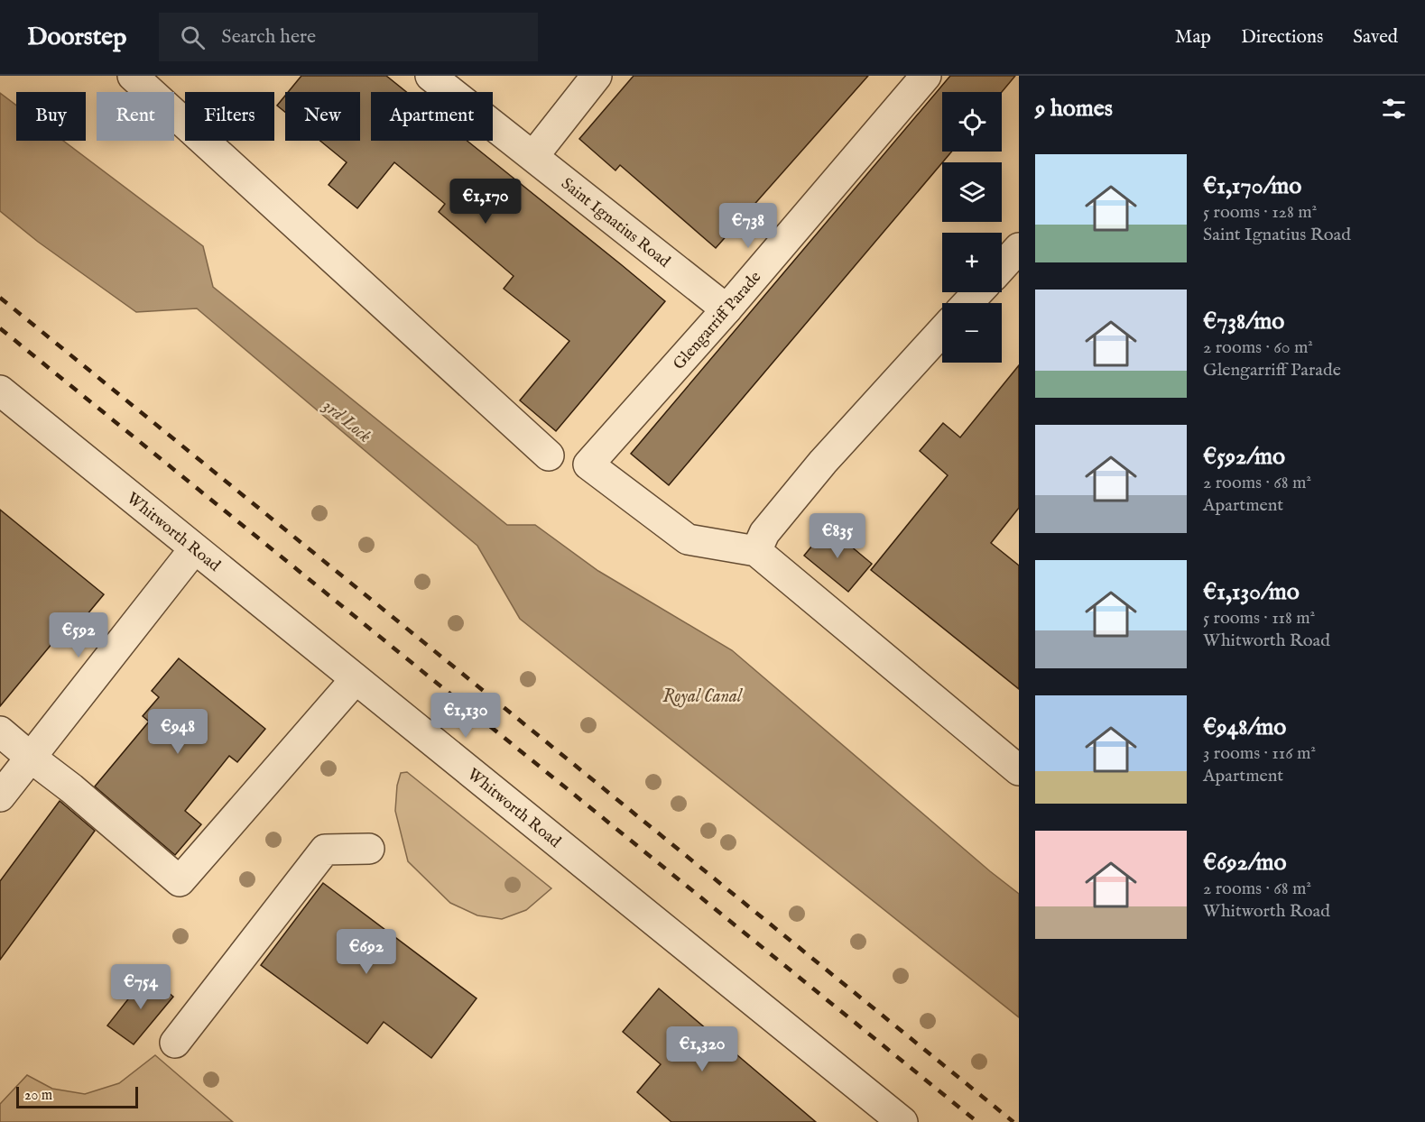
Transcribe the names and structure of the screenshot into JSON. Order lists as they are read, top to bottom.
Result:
{
  "streets": {
    "street": ["Saint Ignatius Road", "Glengarriff Parade", "Whitworth Road"]
  },
  "crossings": [
    ["Saint Ignatius Road", "Glengarriff Parade"]
  ],
  "water": ["3rd Lock", "Royal Canal"],
  "scale_bar": "20 m",
  "page": {
    "header": "Doorstep",
    "search": "Search here",
    "nav": ["Map", "Directions", "Saved"],
    "heading": "9 homes",
    "map_buttons": ["+", "−"],
    "chip": [
      "Buy",
      "Rent",
      "Filters",
      "New",
      "Apartment"
    ],
    "list": [
      {
        "name": "€1,170/mo",
        "note": "5 rooms · 128 m² · Saint Ignatius Road"
      },
      {
        "name": "€738/mo",
        "note": "2 rooms · 60 m² · Glengarriff Parade"
      },
      {
        "name": "€592/mo",
        "note": "2 rooms · 68 m² · Apartment"
      },
      {
        "name": "€1,130/mo",
        "note": "5 rooms · 118 m² · Whitworth Road"
      },
      {
        "name": "€948/mo",
        "note": "3 rooms · 116 m² · Apartment"
      },
      {
        "name": "€692/mo",
        "note": "2 rooms · 68 m² · Whitworth Road"
      }
    ],
    "price": [
      "€1,170",
      "€738",
      "€835",
      "€592",
      "€1,130",
      "€948",
      "€692",
      "€754",
      "€1,320"
    ],
    "scale": "20 m"
  }
}
